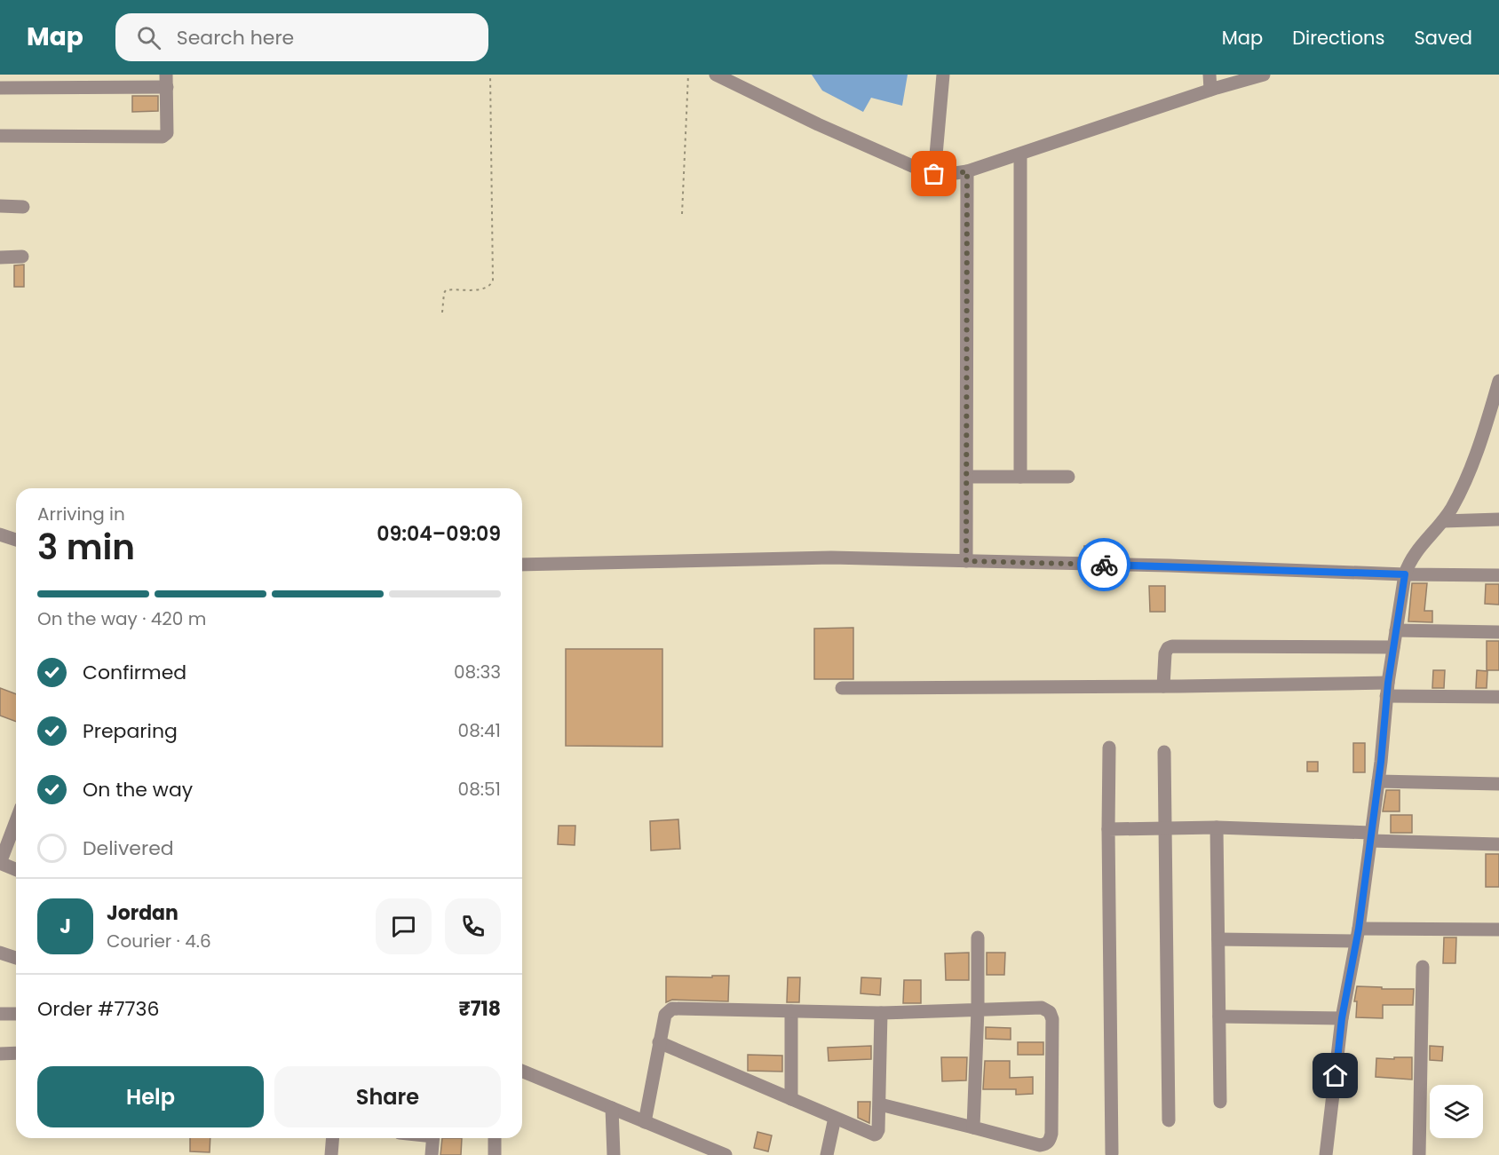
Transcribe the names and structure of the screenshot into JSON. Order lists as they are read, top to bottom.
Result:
{
  "page": {
    "header": "Map",
    "search": "Search here",
    "nav": ["Map", "Directions", "Saved"],
    "heading": ["3 min", "Arriving in", "09:04–09:09"],
    "panel": [
      "Jordan",
      "Courier · 4.6",
      "Order #7736",
      "₹718"
    ],
    "bar": "On the way · 420 m",
    "list": [
      ["Confirmed", "08:33"],
      ["Preparing", "08:41"],
      ["On the way", "08:51"],
      "Delivered"
    ],
    "round": "J",
    "buttons": ["Help", "Share"]
  }
}
